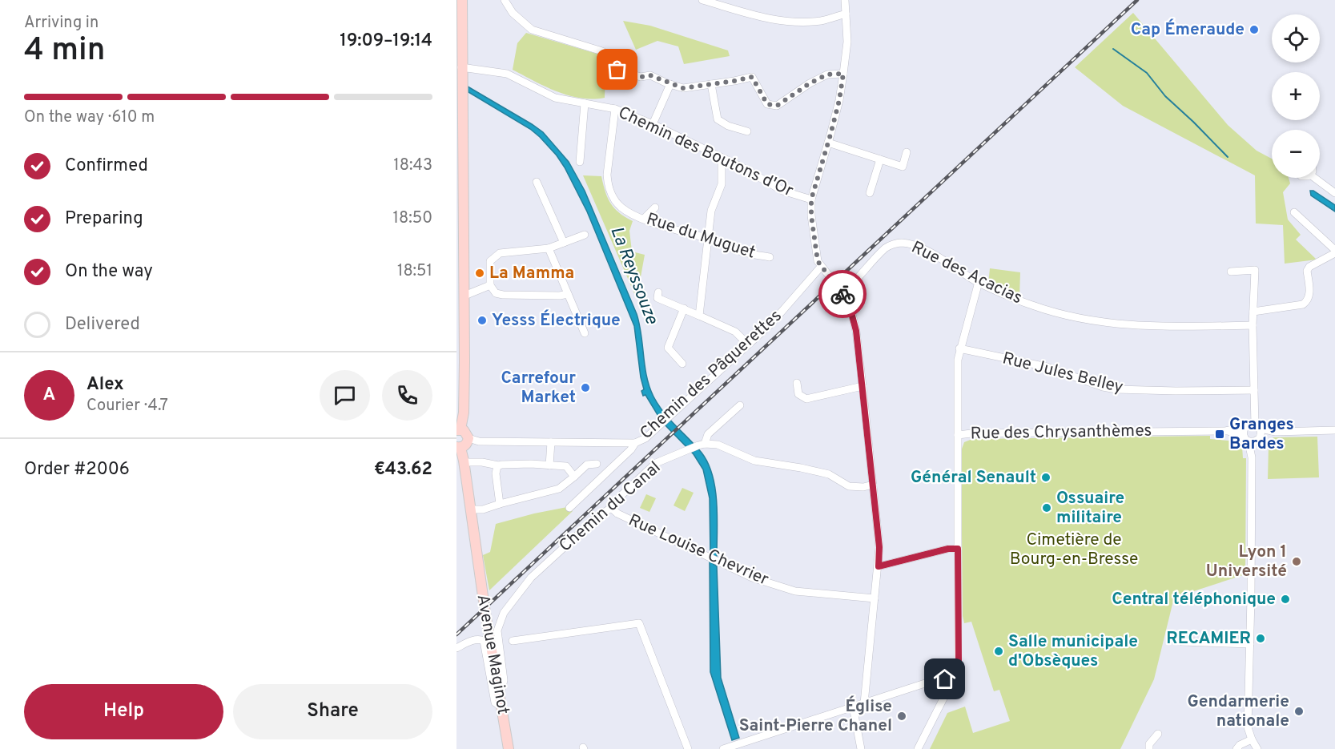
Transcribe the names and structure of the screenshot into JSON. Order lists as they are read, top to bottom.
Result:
{
  "streets": {
    "main road": ["Avenue Maginot"],
    "street": [
      "Chemin des Boutons d'Or",
      "Rue du Muguet",
      "Rue des Acacias",
      "Rue Jules Belley",
      "Chemin des Pâquerettes",
      "Rue des Chrysanthèmes",
      "Chemin du Canal",
      "Rue Louise Chevrier"
    ]
  },
  "crossings": [
    ["Chemin des Boutons d'Or", "Rue du Muguet"],
    ["Chemin du Canal", "Rue Louise Chevrier"],
    ["Chemin du Canal", "Avenue Maginot"]
  ],
  "water": ["La Reyssouze"],
  "parks": ["Cimetière de Bourg-en-Bresse"],
  "places": {
    "other": [
      "Cap Émeraude",
      "La Mamma",
      "Yesss Électrique",
      "Carrefour Market",
      "Général Senault",
      "Ossuaire militaire",
      "Lyon 1 Université",
      "Central téléphonique",
      "RECAMIER",
      "Salle municipale d'Obsèques",
      "Gendarmerie nationale",
      "Église Saint-Pierre Chanel"
    ],
    "transit": ["Granges Bardes"]
  },
  "page": {
    "heading": ["4 min", "Arriving in", "19:09–19:14"],
    "panel": [
      "Alex",
      "Courier · 4.7",
      "Order #2006",
      "€43.62"
    ],
    "map_buttons": ["+", "−"],
    "bar": "On the way · 610 m",
    "list": [
      ["Confirmed", "18:43"],
      ["Preparing", "18:50"],
      ["On the way", "18:51"],
      "Delivered"
    ],
    "round": "A",
    "buttons": ["Help", "Share"]
  }
}
